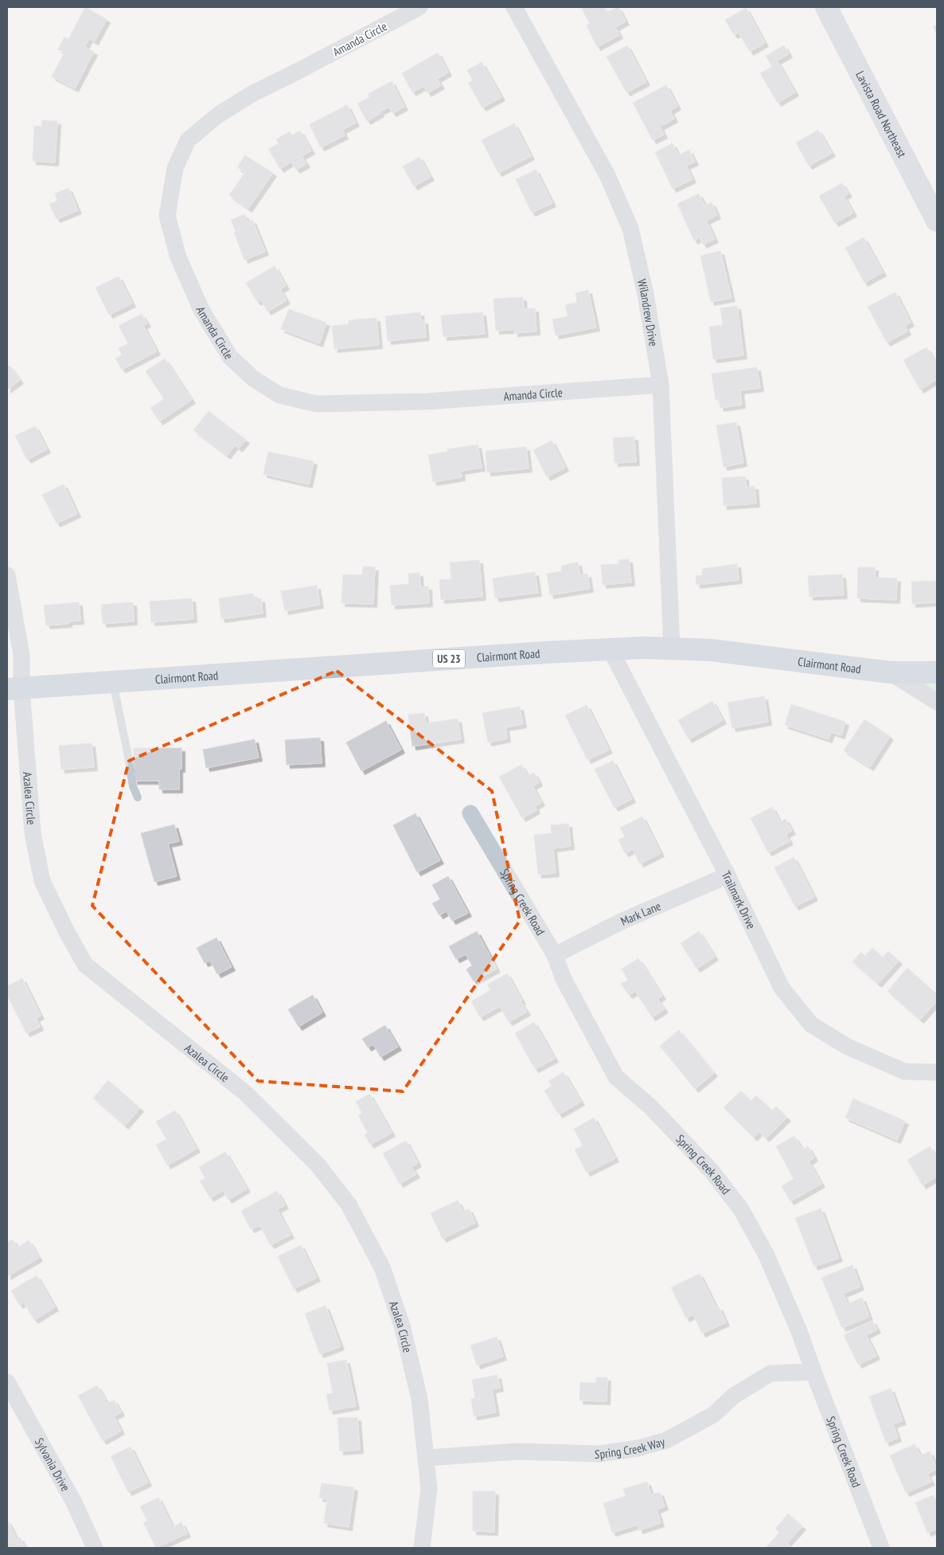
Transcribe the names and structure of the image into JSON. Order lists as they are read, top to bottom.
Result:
{
  "streets": {
    "main road": ["Lavista Road Northeast", "Clairmont Road", "US 23"],
    "street": [
      "Amanda Circle",
      "Wilandrew Drive",
      "Azalea Circle",
      "Trailmark Drive",
      "Spring Creek Road",
      "Mark Lane",
      "Spring Creek Way",
      "Sylvania Drive"
    ]
  },
  "crossings": [
    ["Amanda Circle", "Wilandrew Drive"],
    ["Wilandrew Drive", "Clairmont Road"],
    ["Clairmont Road", "US 23"],
    ["Clairmont Road", "Azalea Circle"],
    ["Clairmont Road", "Trailmark Drive"],
    ["Azalea Circle", "Spring Creek Way"],
    ["Trailmark Drive", "Mark Lane"],
    ["Spring Creek Road", "Mark Lane"],
    ["Spring Creek Road", "Spring Creek Way"]
  ]
}
